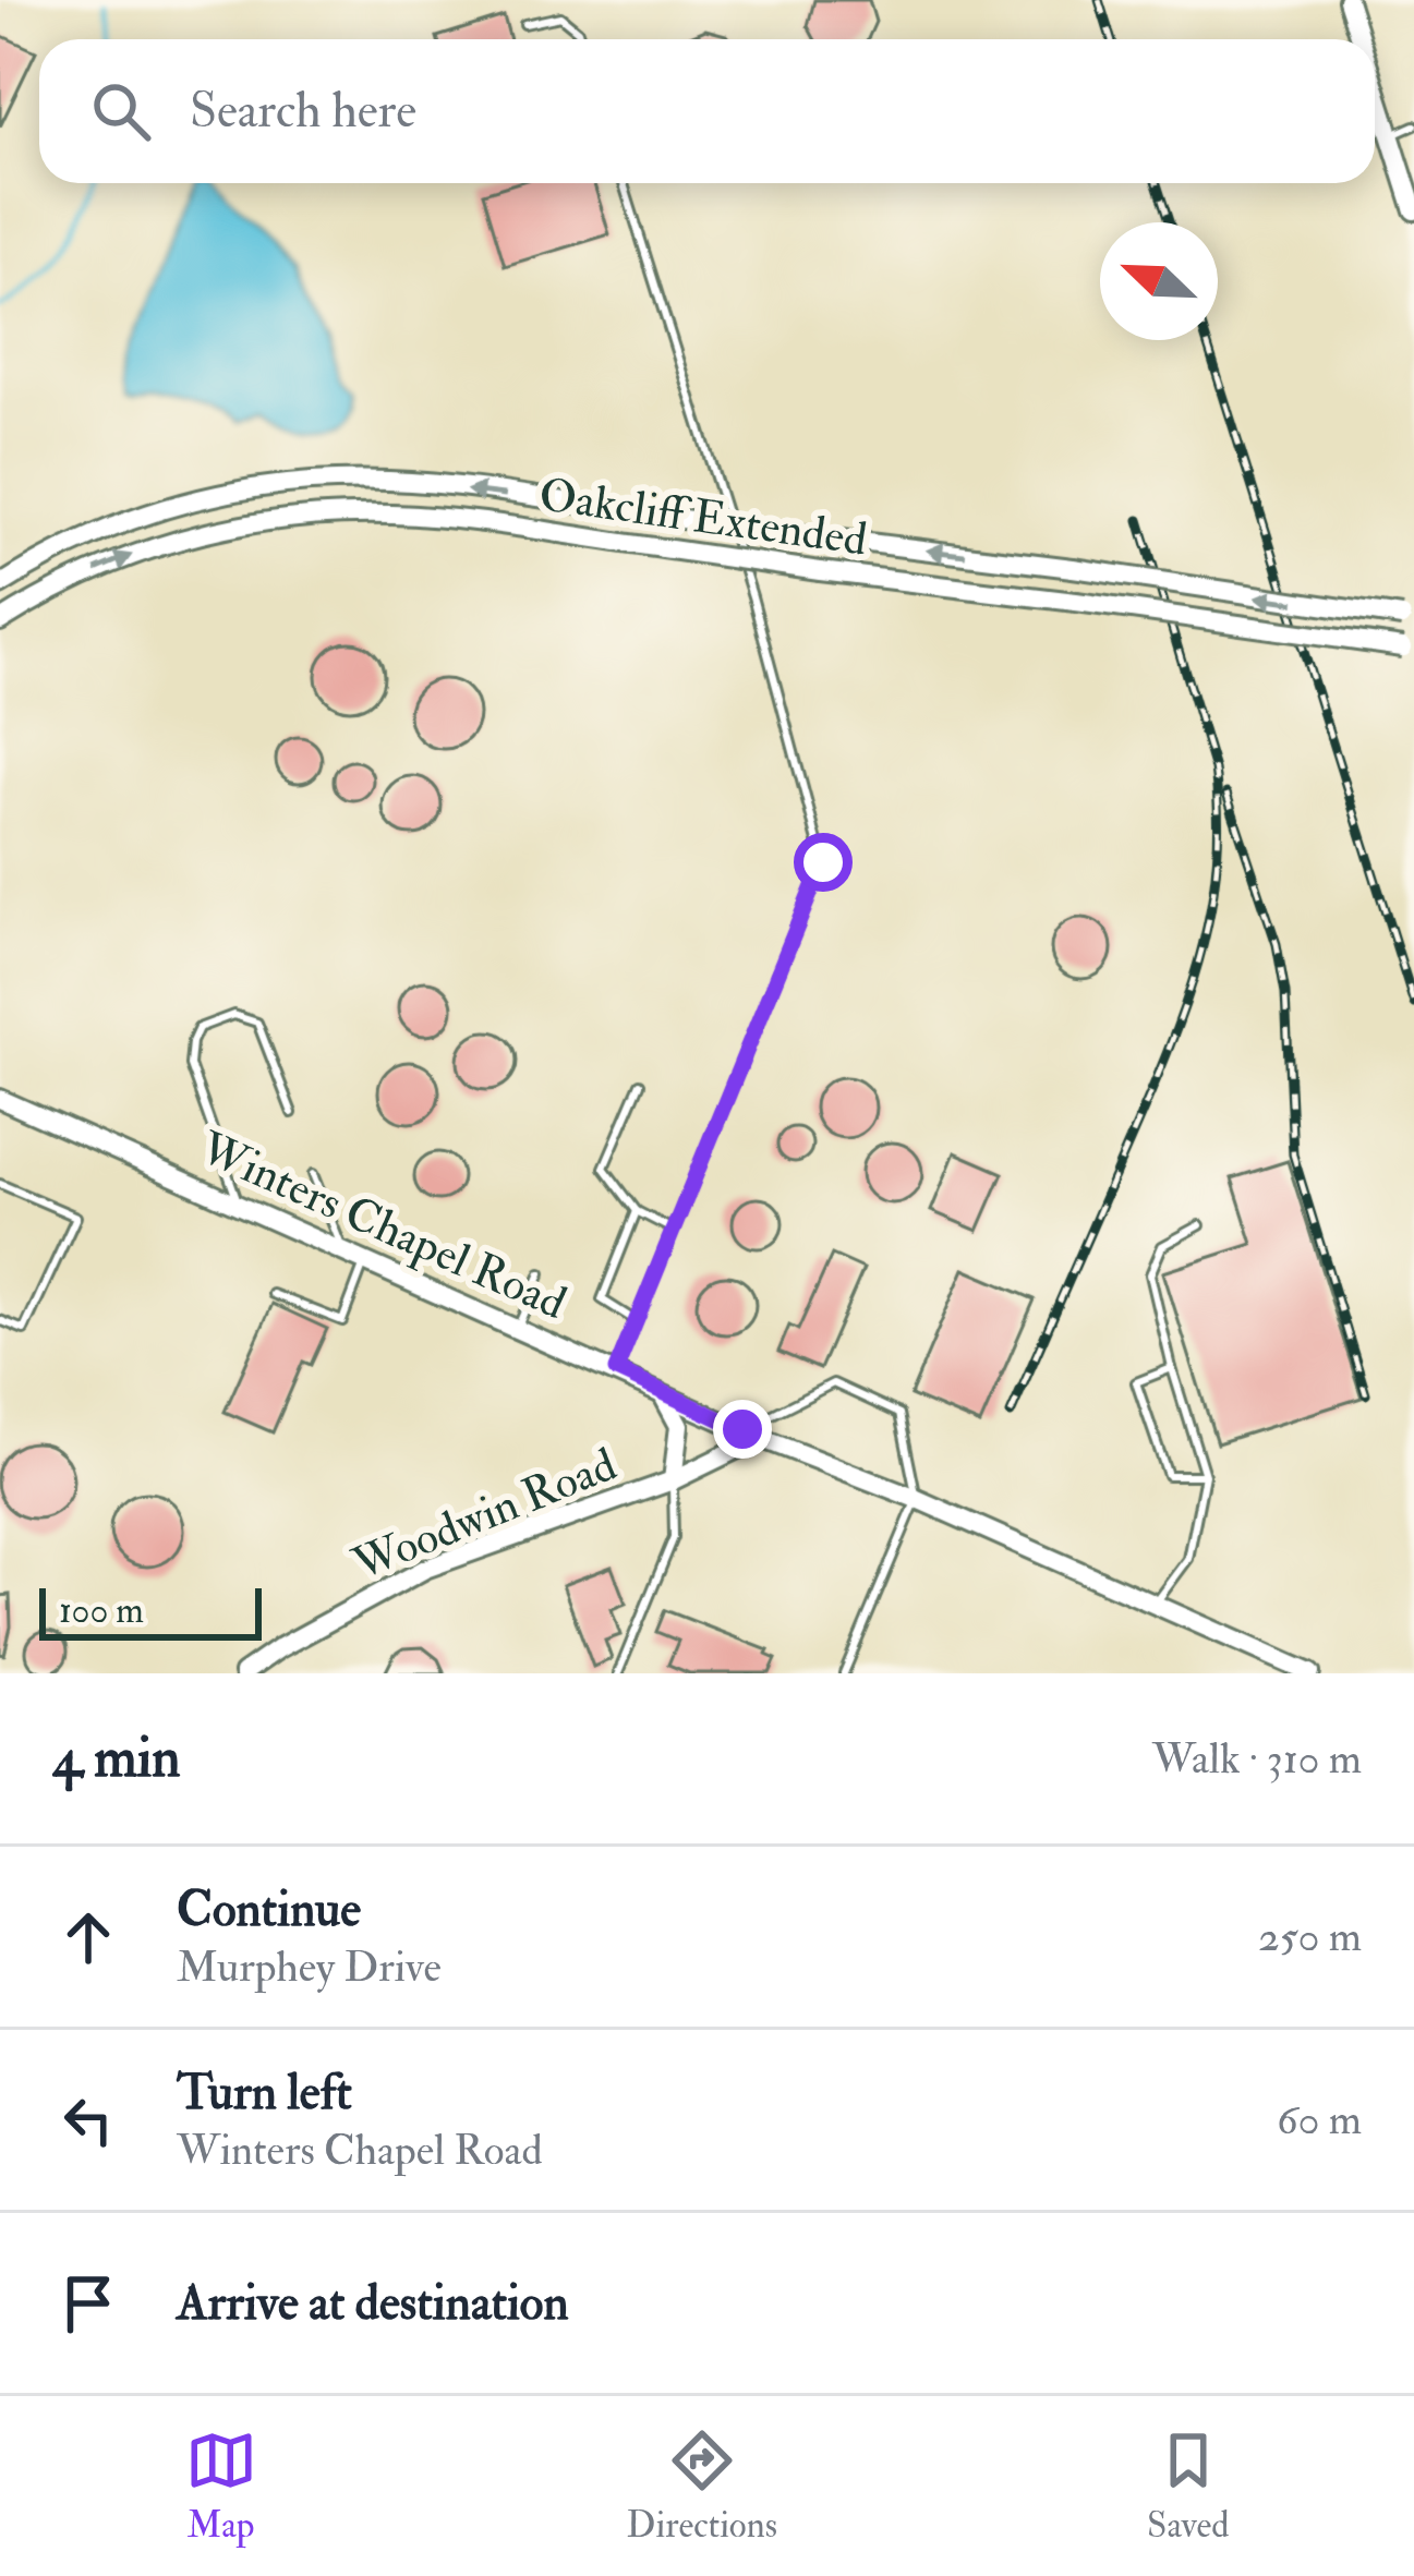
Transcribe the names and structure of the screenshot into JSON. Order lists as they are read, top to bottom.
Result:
{
  "streets": {
    "main road": ["Oakcliff Extended", "Winters Chapel Road", "Woodwin Road"]
  },
  "crossings": [
    ["Winters Chapel Road", "Woodwin Road"]
  ],
  "scale_bar": "100 m",
  "north": "top left",
  "page": {
    "search": "Search here",
    "scale": "100 m",
    "heading": ["4 min", "Walk · 310 m"],
    "list": [
      ["Continue", "Murphey Drive", "250 m"],
      ["Turn left", "Winters Chapel Road", "60 m"],
      "Arrive at destination"
    ],
    "nav": ["Map", "Directions", "Saved"]
  }
}
